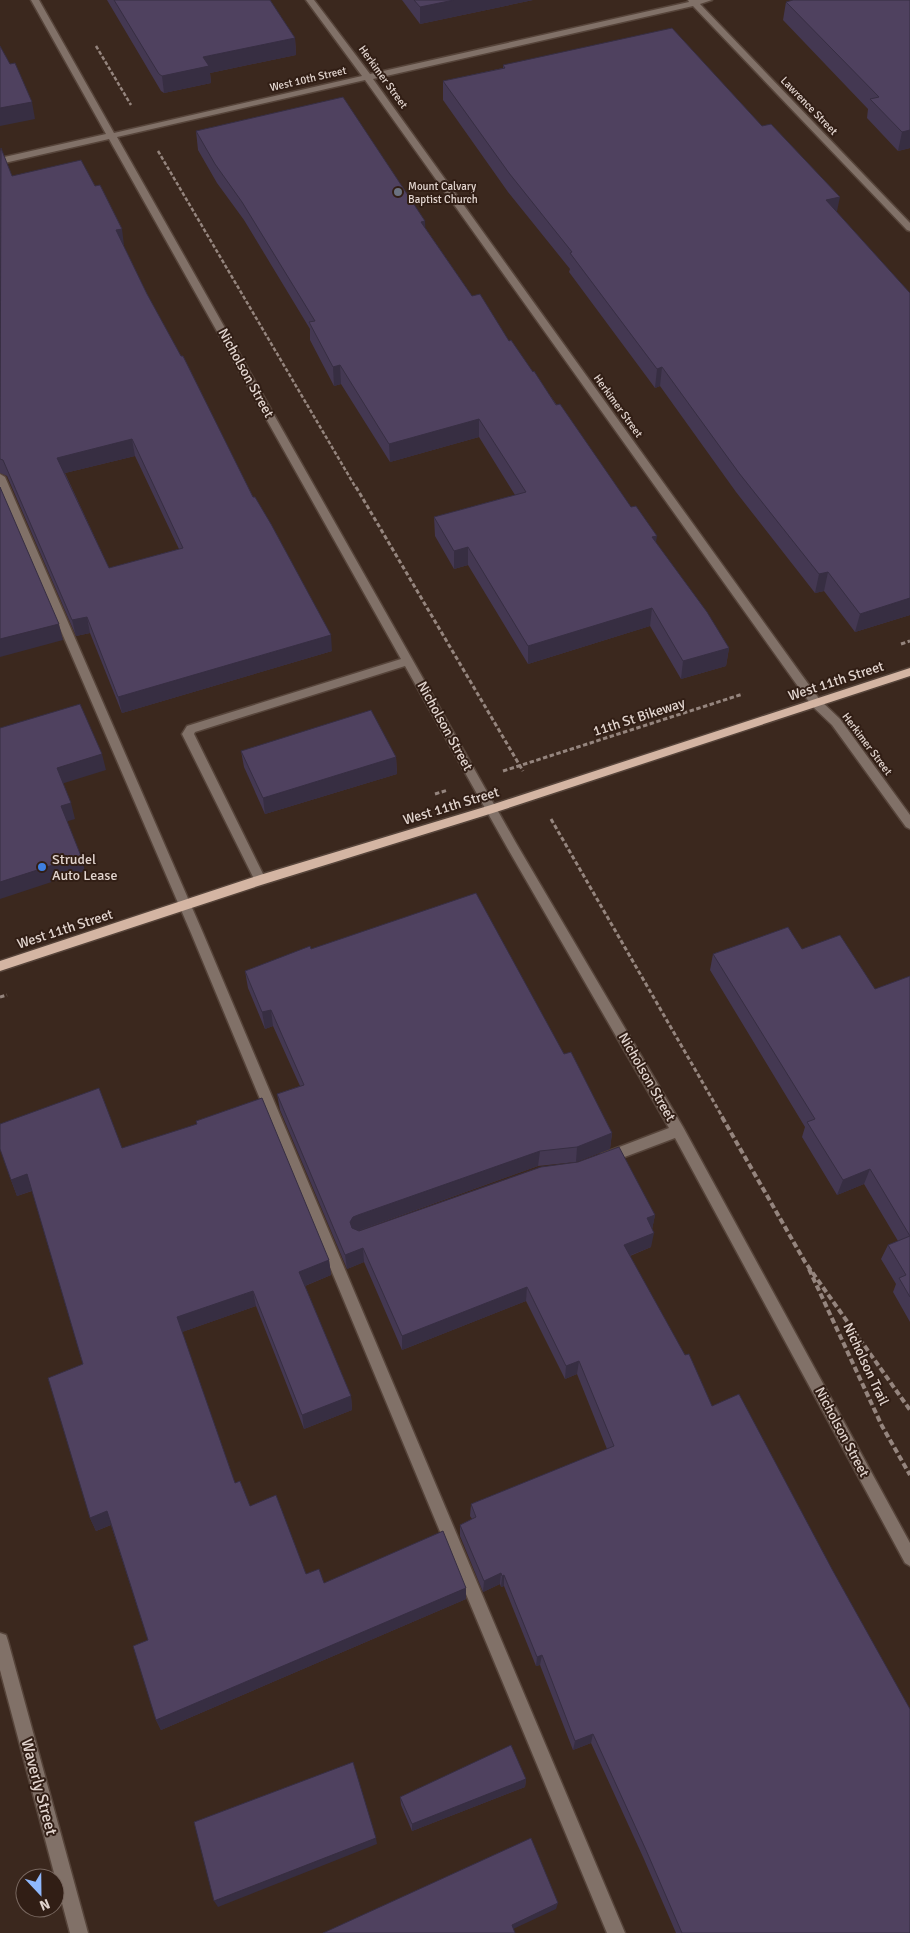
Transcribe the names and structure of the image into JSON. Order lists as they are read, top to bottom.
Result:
{
  "streets": {
    "main road": ["West 11th Street"],
    "street": [
      "Herkimer Street",
      "West 10th Street",
      "Lawrence Street",
      "Nicholson Street",
      "Waverly Street"
    ],
    "path": ["11th St Bikeway", "Nicholson Trail"]
  },
  "crossings": [
    ["Herkimer Street", "West 10th Street"],
    ["Herkimer Street", "West 11th Street"],
    ["West 10th Street", "Lawrence Street"],
    ["West 10th Street", "Nicholson Street"],
    ["Nicholson Street", "West 11th Street"]
  ],
  "places": ["Mount Calvary Baptist Church", "Strudel Auto Lease"],
  "north": "bottom"
}
